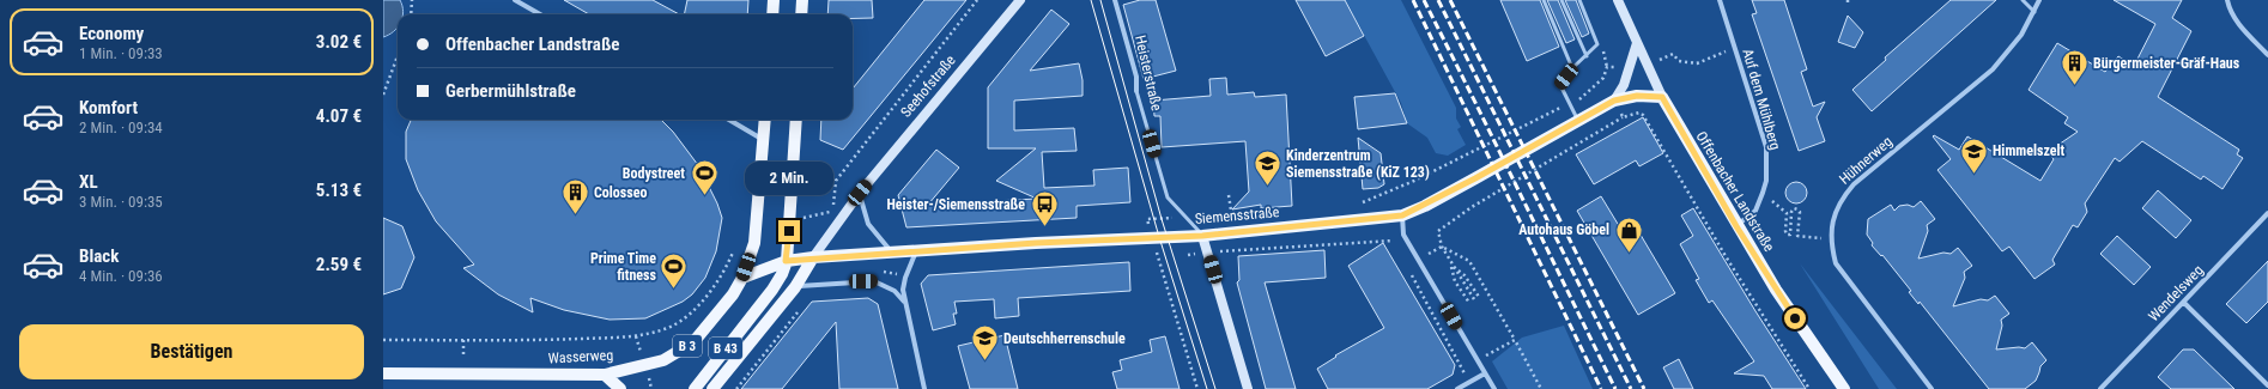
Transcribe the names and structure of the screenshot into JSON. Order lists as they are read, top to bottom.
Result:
{
  "streets": {
    "main road": [
      "Seehofstraße",
      "Offenbacher Landstraße",
      "Siemensstraße",
      "B 3",
      "B 43",
      "Wasserweg"
    ],
    "street": [
      "Heisterstraße",
      "Auf dem Mühlberg",
      "Hühnerweg",
      "Wendelsweg"
    ]
  },
  "crossings": [
    ["Heisterstraße", "Siemensstraße"],
    ["Seehofstraße", "Siemensstraße"],
    ["Auf dem Mühlberg", "Offenbacher Landstraße"],
    ["Offenbacher Landstraße", "Siemensstraße"],
    ["Siemensstraße", "B 43"],
    ["Siemensstraße", "Wasserweg"]
  ],
  "places": {
    "building": ["Bürgermeister-Gräf-Haus", "Colosseo"],
    "school or university": ["Himmelszelt", "Kinderzentrum Siemensstraße (KiZ 123)", "Deutschherrenschule"],
    "sports": ["Bodystreet", "Prime Time fitness"],
    "bus stop": ["Heister-/Siemensstraße"],
    "shop": ["Autohaus Göbel"]
  },
  "page": {
    "list": [
      {
        "name": "Economy",
        "note": "1 Min. · 09:33",
        "value": "3.02 €"
      },
      {
        "name": "Komfort",
        "note": "2 Min. · 09:34",
        "value": "4.07 €"
      },
      {
        "name": "XL",
        "note": "3 Min. · 09:35",
        "value": "5.13 €"
      },
      {
        "name": "Black",
        "note": "4 Min. · 09:36",
        "value": "2.59 €"
      }
    ],
    "banner": ["Offenbacher Landstraße", "Gerbermühlstraße"],
    "bubble": "2 Min.",
    "buttons": "Bestätigen"
  }
}
